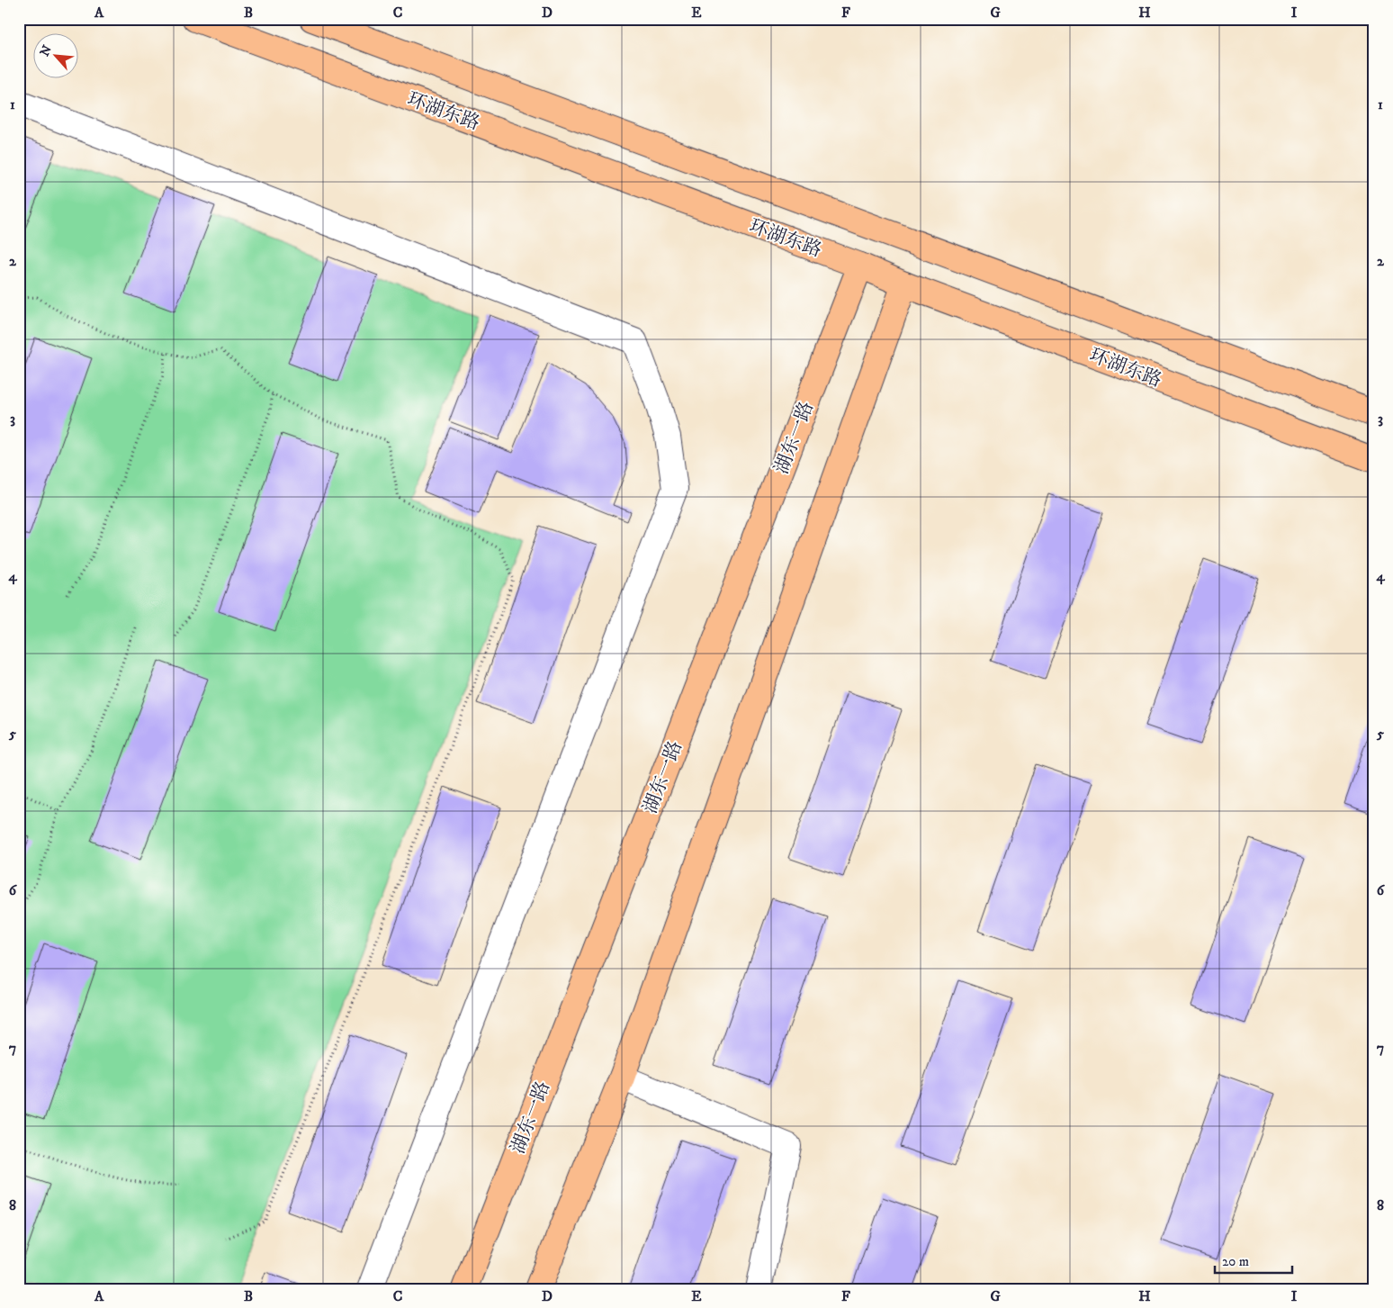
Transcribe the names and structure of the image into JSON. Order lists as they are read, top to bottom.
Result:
{
  "streets": {
    "main road": ["环湖东路", "湖东一路"]
  },
  "crossings": [
    ["环湖东路", "湖东一路"]
  ],
  "scale_bar": "20 m",
  "north": "top left",
  "grid": {
    "columns": [
      "A",
      "B",
      "C",
      "D",
      "E",
      "F",
      "G",
      "H",
      "I"
    ],
    "rows": [
      "1",
      "2",
      "3",
      "4",
      "5",
      "6",
      "7",
      "8"
    ]
  }
}
